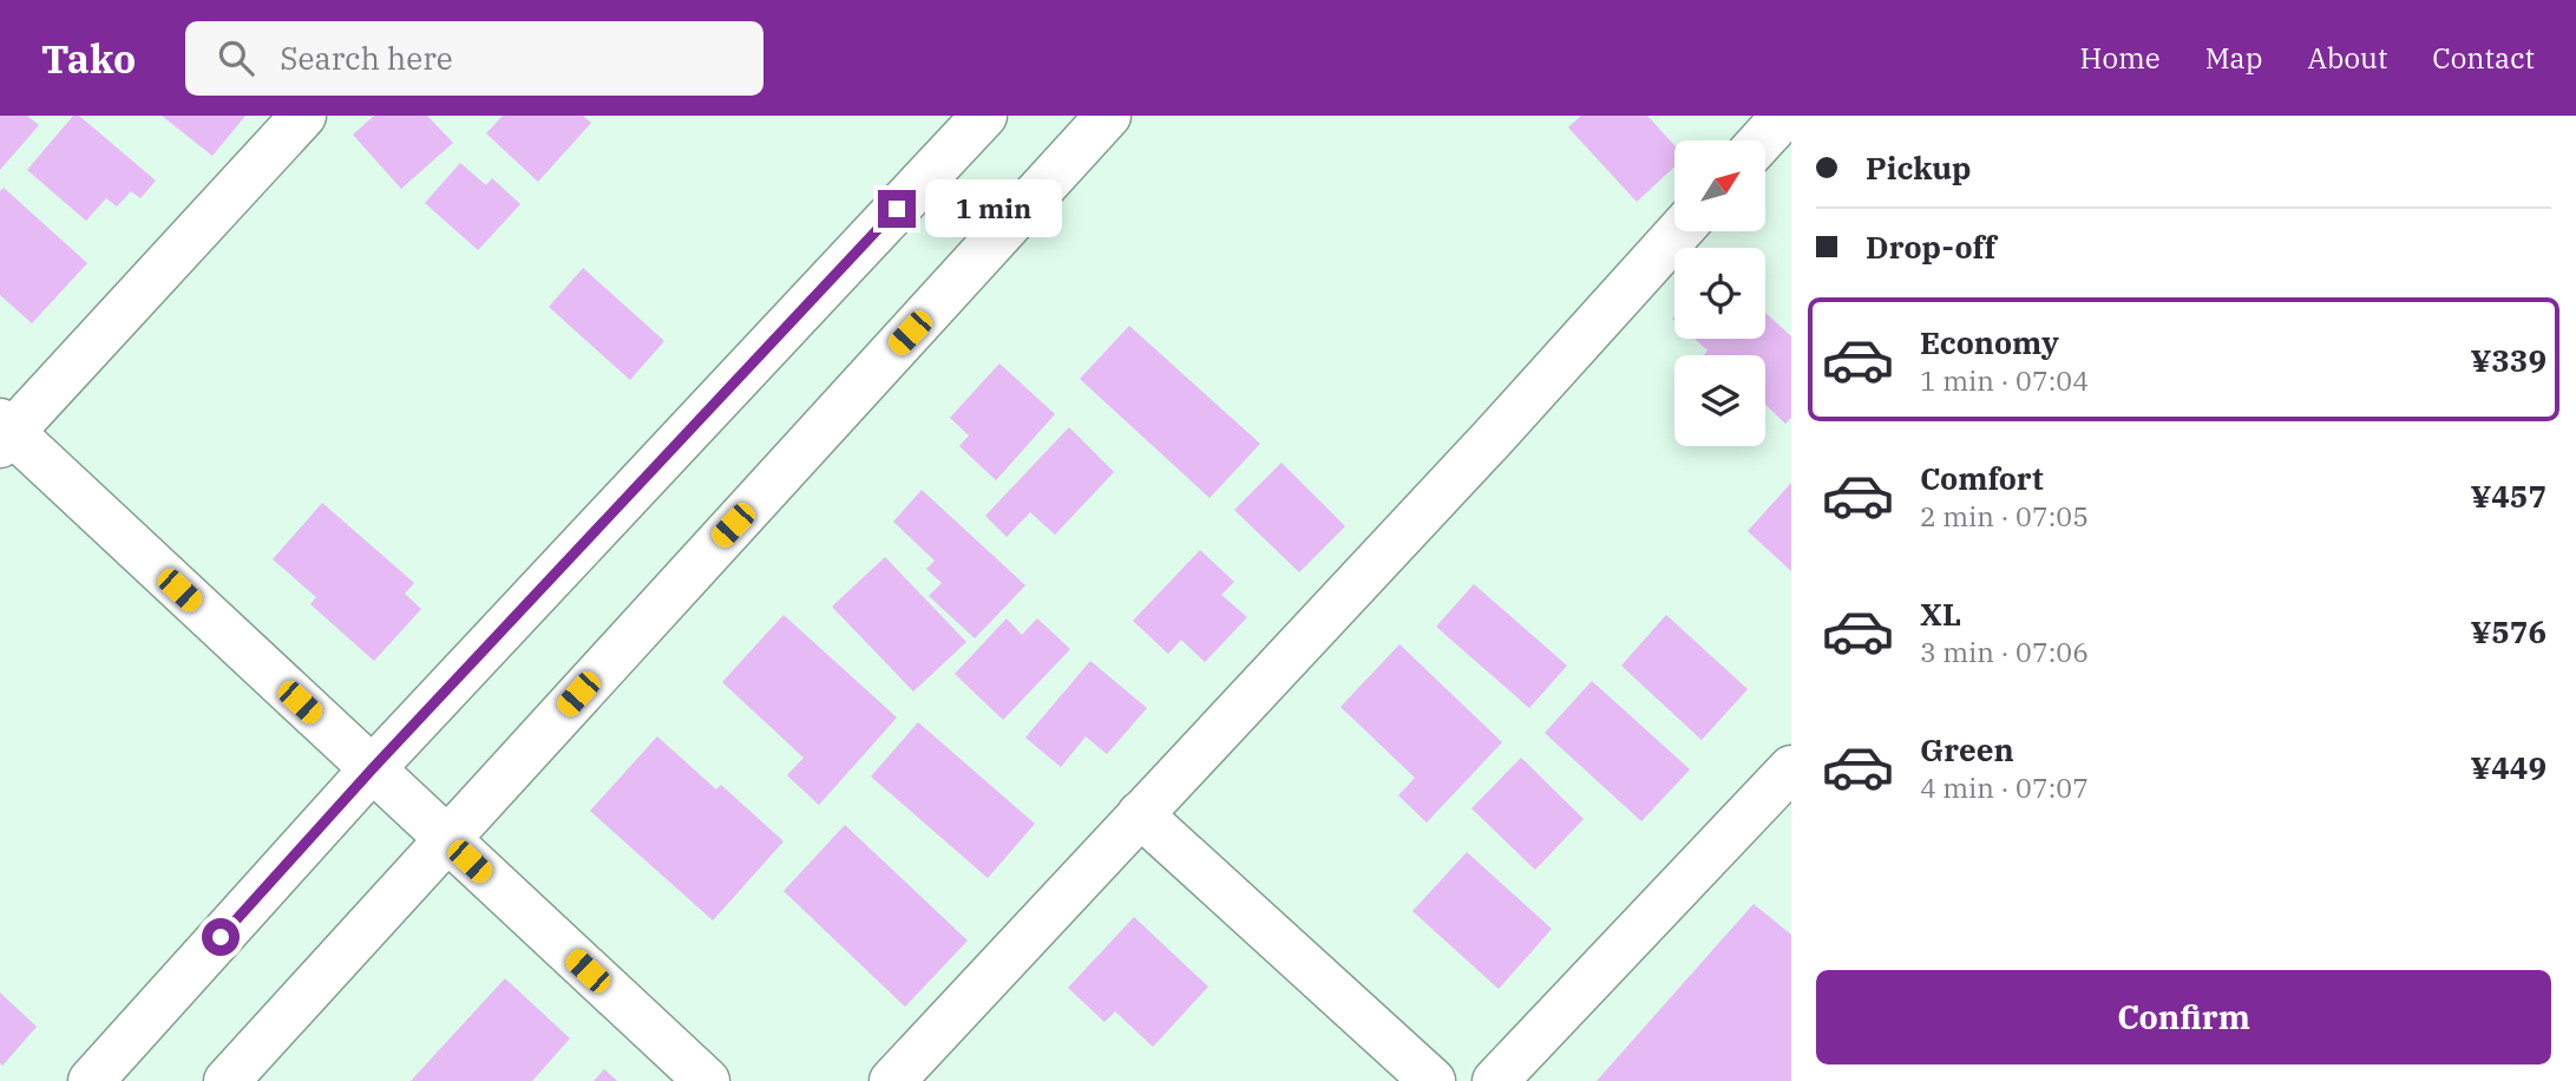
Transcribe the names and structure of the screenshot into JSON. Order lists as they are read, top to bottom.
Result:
{
  "north": "top right",
  "page": {
    "header": "Tako",
    "search": "Search here",
    "nav": [
      "Home",
      "Map",
      "About",
      "Contact"
    ],
    "banner": ["Pickup", "Drop-off"],
    "bubble": "1 min",
    "list": [
      {
        "name": "Economy",
        "note": "1 min · 07:04",
        "value": "¥339"
      },
      {
        "name": "Comfort",
        "note": "2 min · 07:05",
        "value": "¥457"
      },
      {
        "name": "XL",
        "note": "3 min · 07:06",
        "value": "¥576"
      },
      {
        "name": "Green",
        "note": "4 min · 07:07",
        "value": "¥449"
      }
    ],
    "buttons": "Confirm"
  }
}
